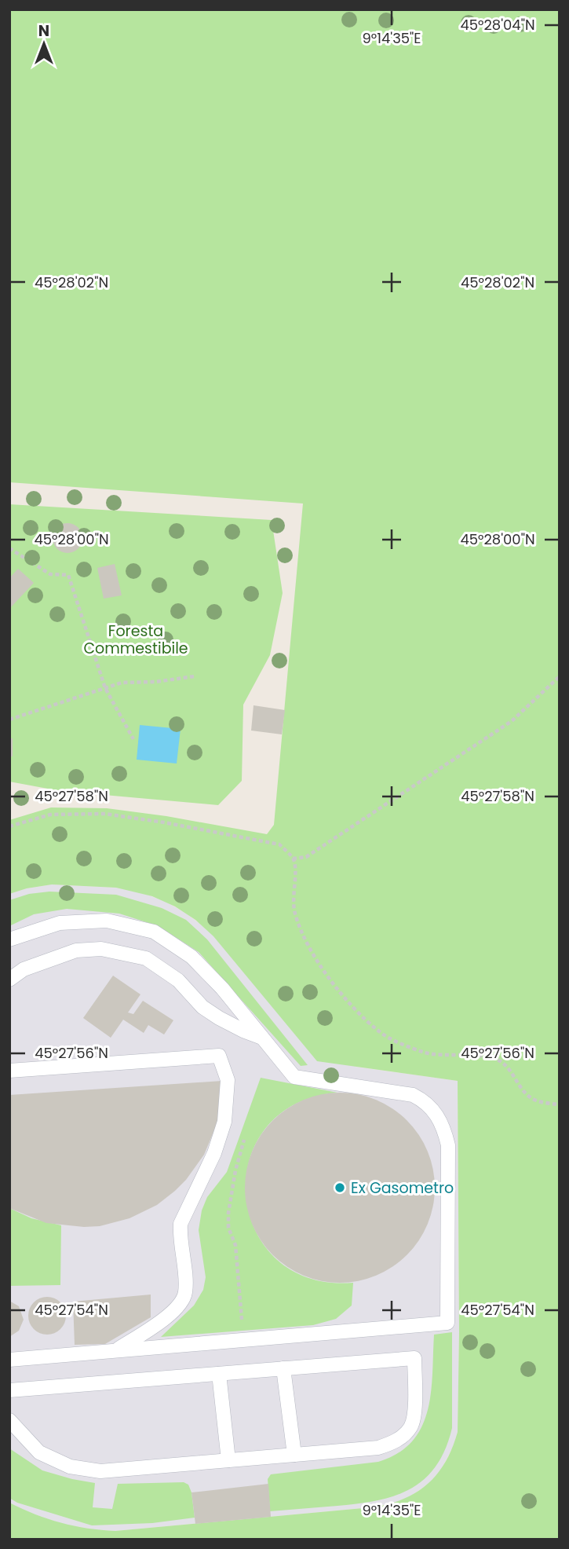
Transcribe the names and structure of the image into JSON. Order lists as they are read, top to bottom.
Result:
{
  "parks": ["Foresta Commestibile"],
  "places": ["Ex Gasometro"],
  "north": "top",
  "coordinates": [
    "45°28'04\"N",
    "9°14'35\"E",
    "45°28'02\"N",
    "45°28'00\"N",
    "45°27'58\"N",
    "45°27'56\"N",
    "45°27'54\"N"
  ]
}
